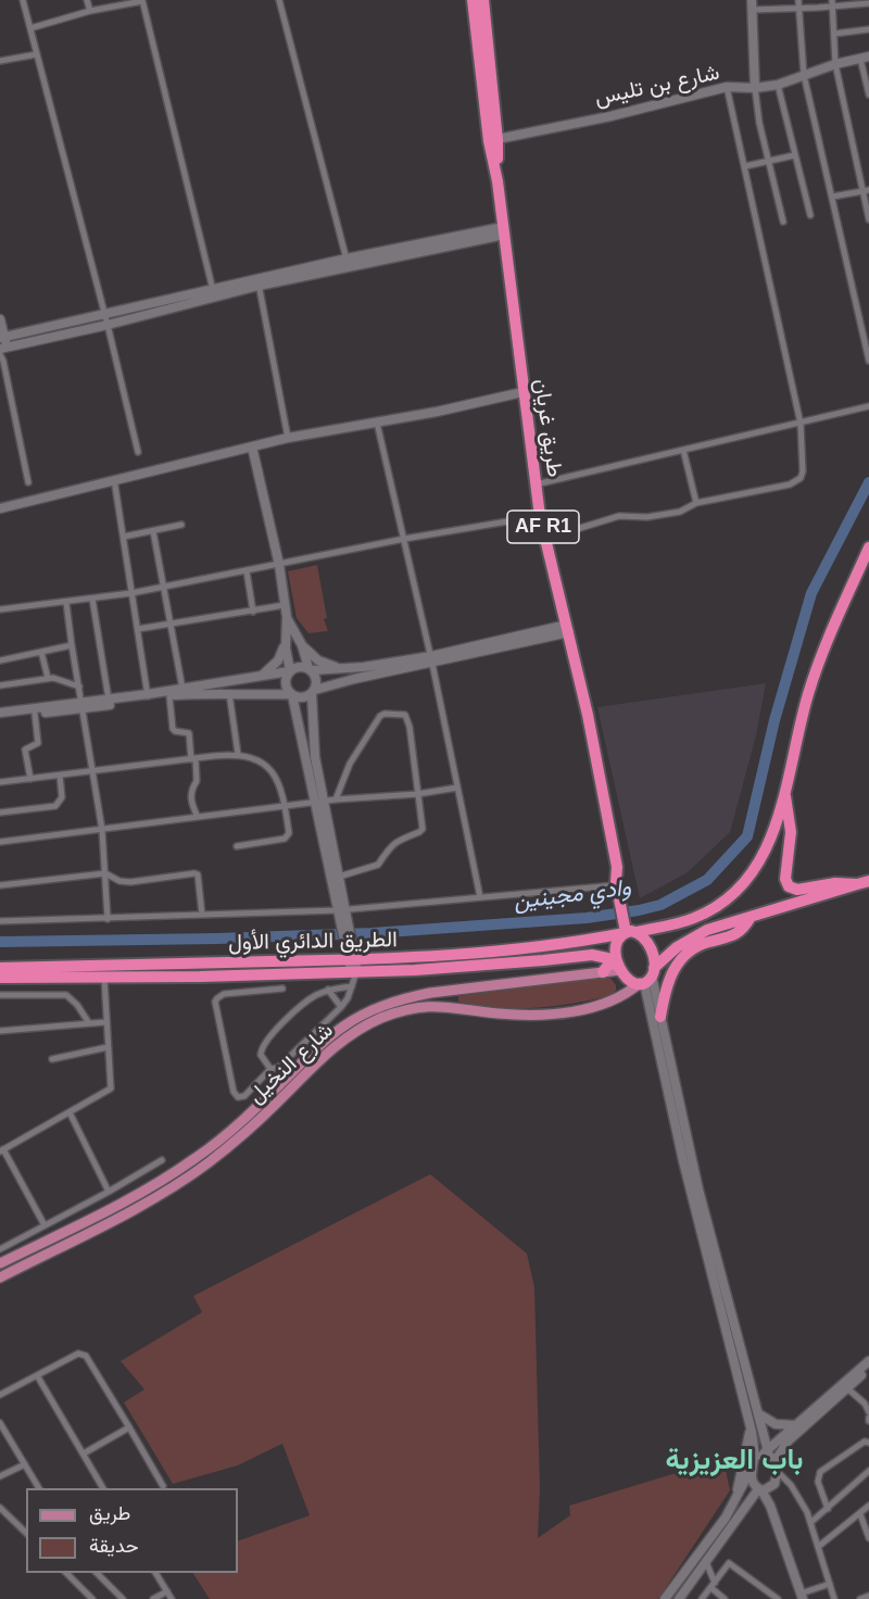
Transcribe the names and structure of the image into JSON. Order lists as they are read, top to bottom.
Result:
{
  "streets": {
    "highway": ["طريق غريان", "AF R1", "الطريق الدائري الأول"],
    "main road": ["شارع النخيل"],
    "street": ["شارع بن تليس"]
  },
  "crossings": [
    ["شارع بن تليس", "طريق غريان"],
    ["طريق غريان", "الطريق الدائري الأول"]
  ],
  "districts": ["باب العزيزية"],
  "water": ["وادي مجينين"],
  "legend": ["طريق", "حديقة"]
}
